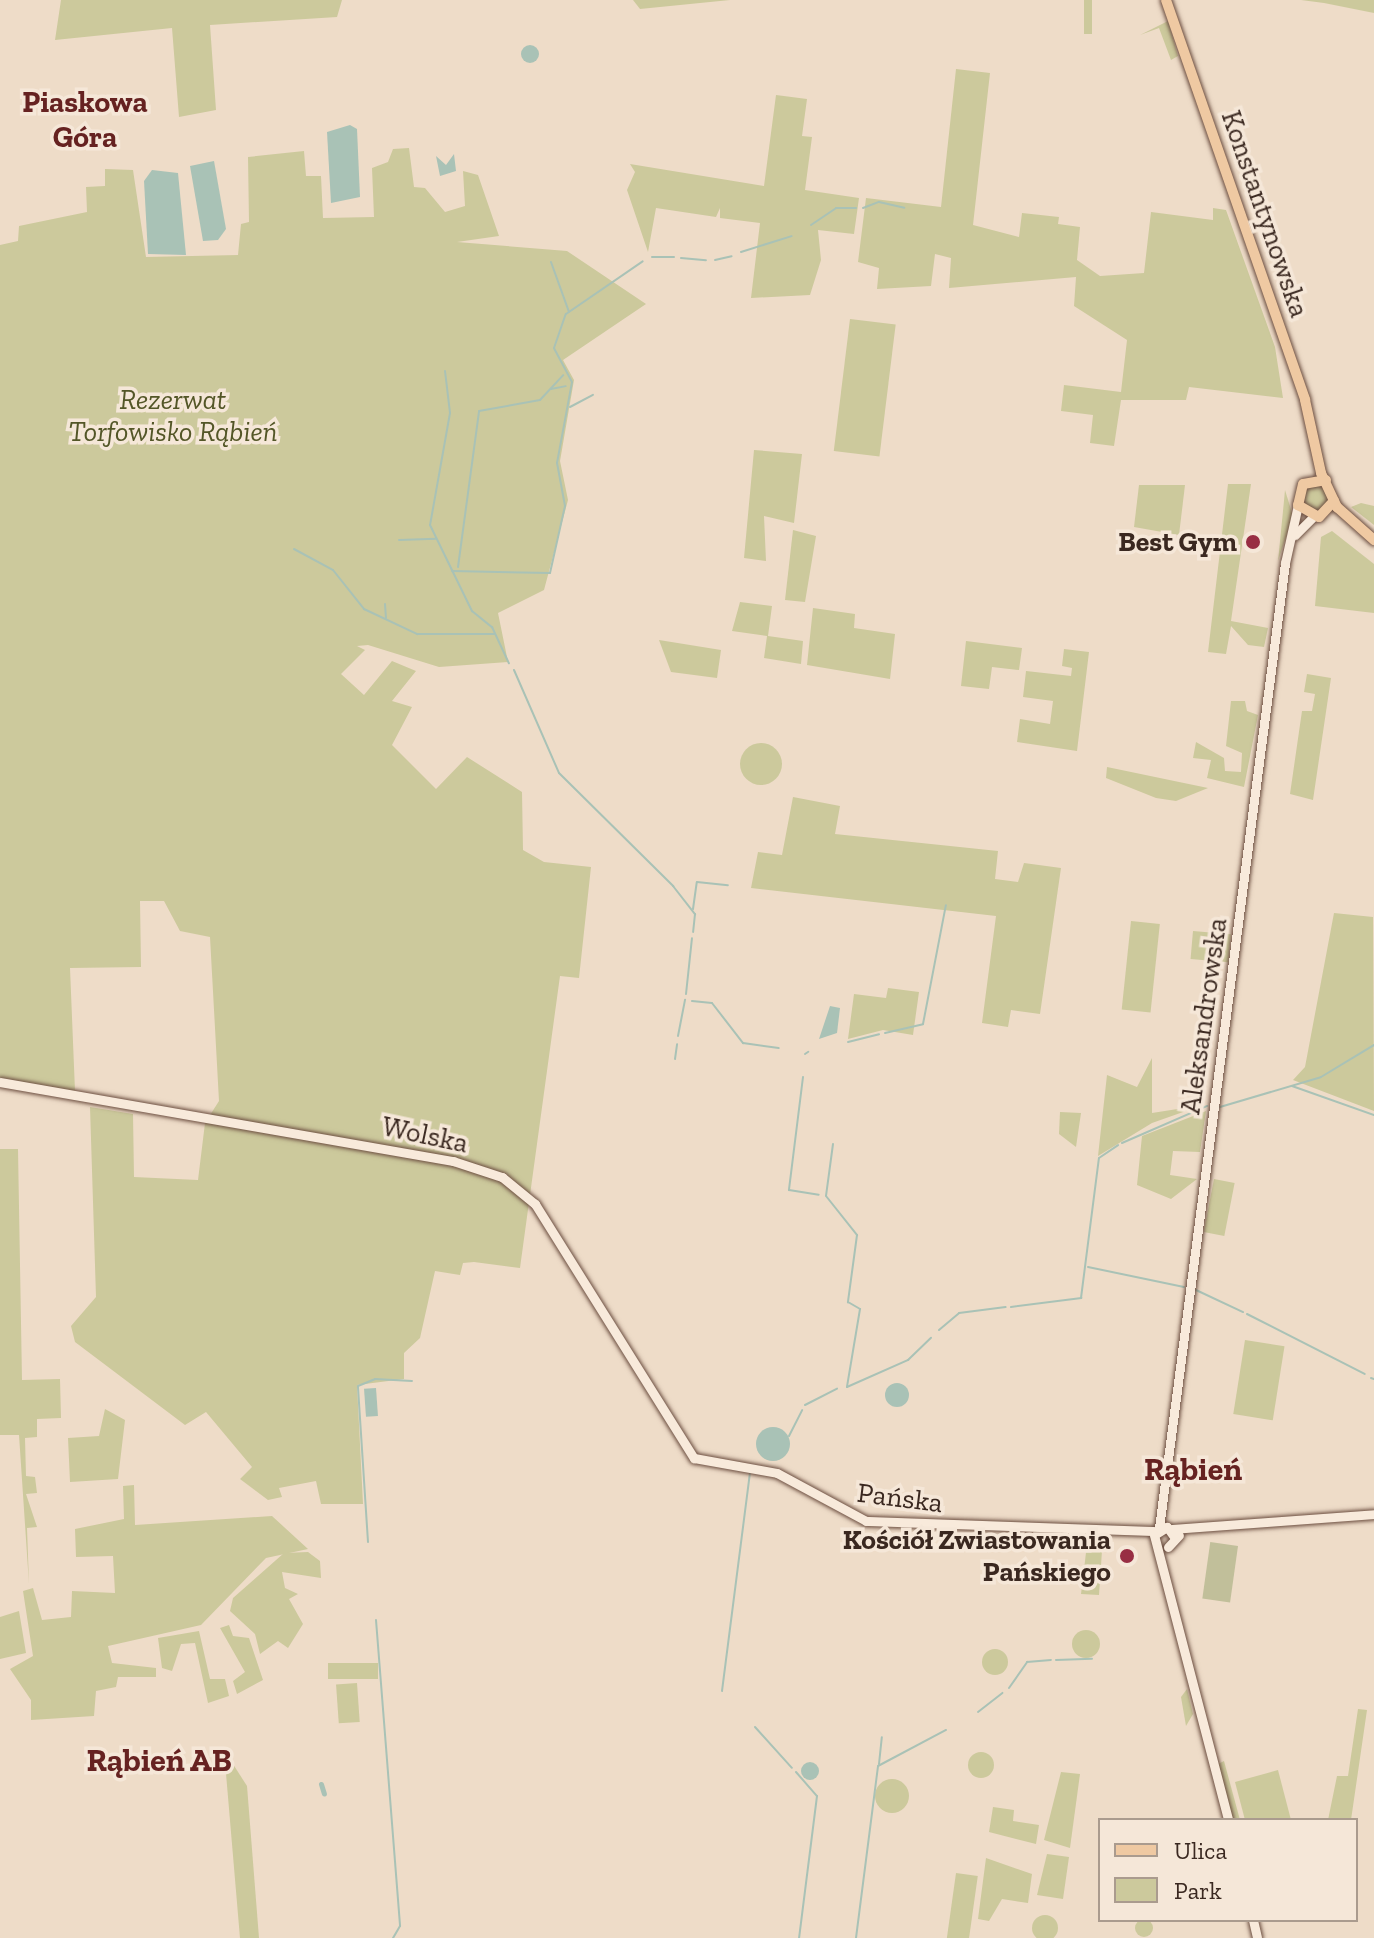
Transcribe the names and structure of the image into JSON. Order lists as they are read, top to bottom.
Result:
{
  "streets": {
    "main road": ["Konstantynowska"],
    "street": ["Aleksandrowska", "Wolska", "Pańska"]
  },
  "crossings": [
    ["Konstantynowska", "Aleksandrowska"],
    ["Aleksandrowska", "Pańska"],
    ["Wolska", "Pańska"]
  ],
  "districts": ["Piaskowa Góra", "Rąbień", "Rąbień AB"],
  "parks": ["Rezerwat Torfowisko Rąbień"],
  "places": ["Best Gym", "Kościół Zwiastowania Pańskiego"],
  "legend": ["Ulica", "Park"]
}
